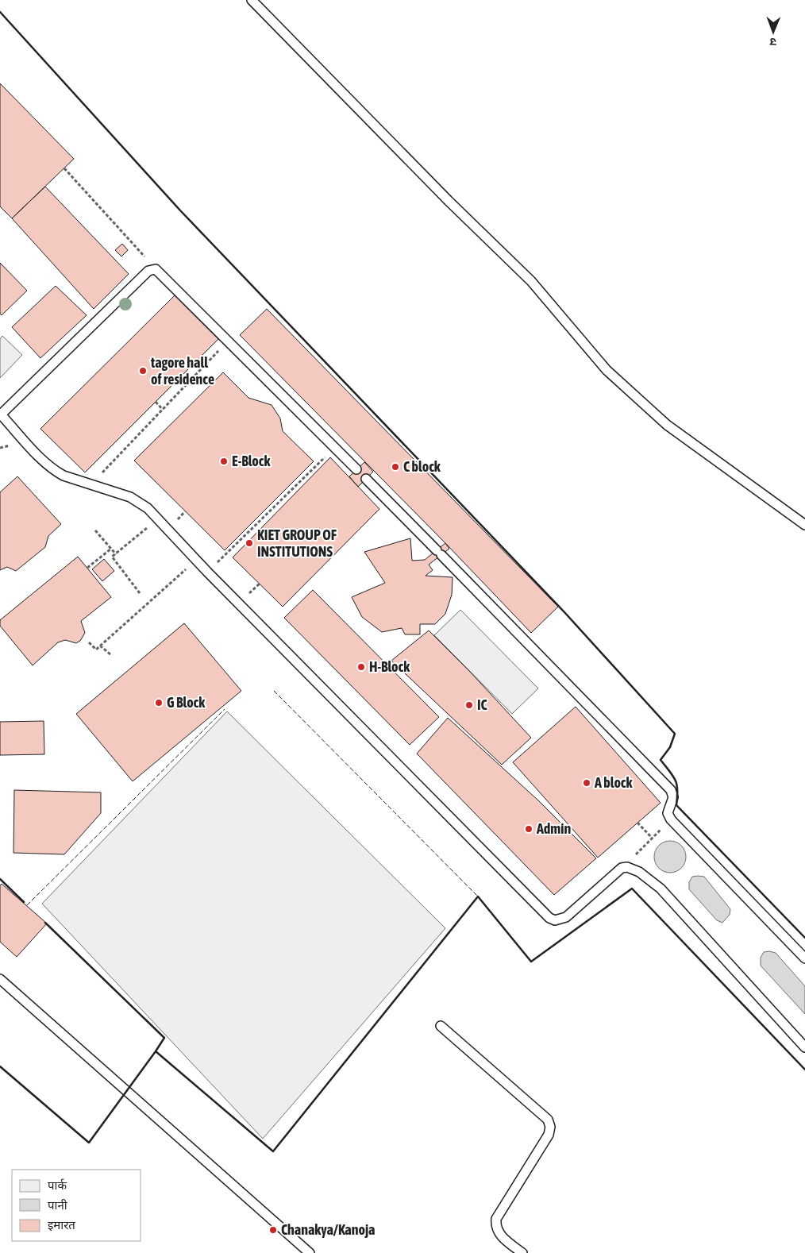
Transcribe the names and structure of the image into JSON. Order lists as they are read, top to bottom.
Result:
{
  "places": [
    "tagore hall of residence",
    "E-Block",
    "C block",
    "KIET GROUP OF INSTITUTIONS",
    "H-Block",
    "G Block",
    "IC",
    "A block",
    "Admin",
    "Chanakya/Kanoja"
  ],
  "legend": ["पार्क", "पानी", "इमारत"],
  "north": "bottom"
}
